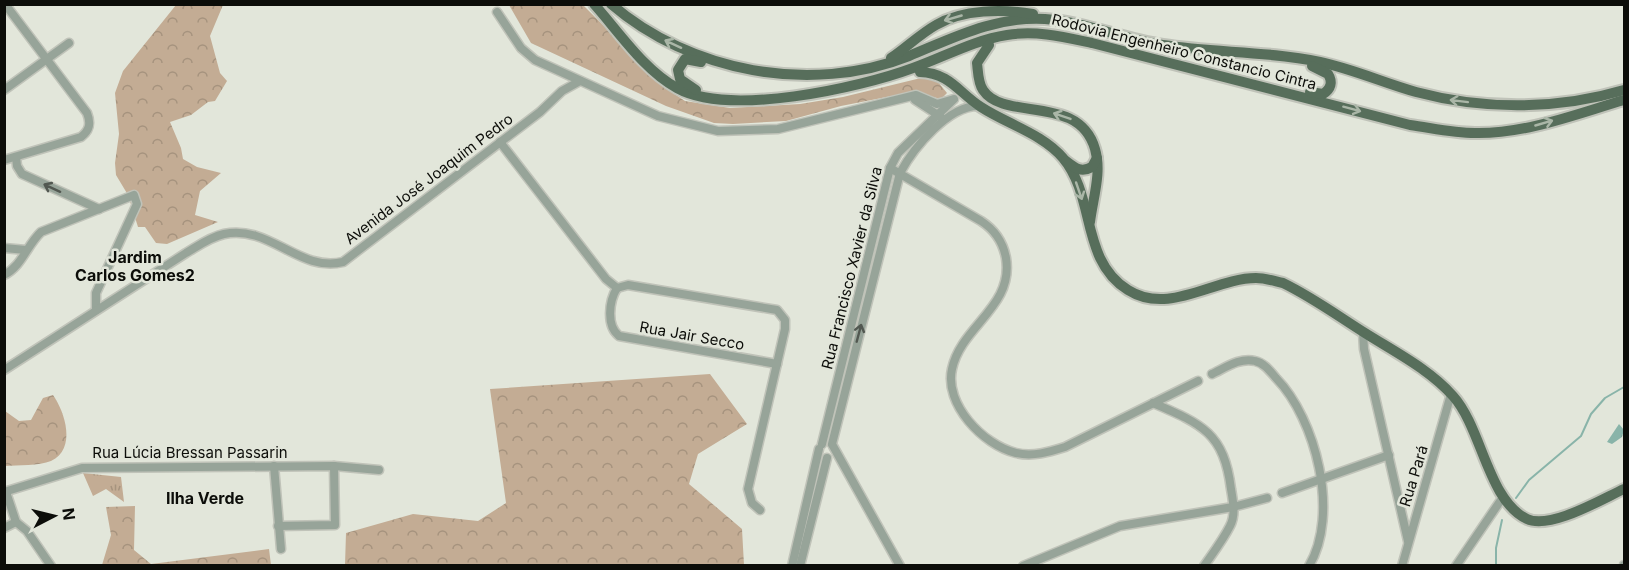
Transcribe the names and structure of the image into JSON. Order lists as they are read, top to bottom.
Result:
{
  "streets": {
    "main road": ["Rodovia Engenheiro Constancio Cintra"],
    "street": [
      "Avenida José Joaquim Pedro",
      "Rua Francisco Xavier da Silva",
      "Rua Jair Secco",
      "Rua Lúcia Bressan Passarin",
      "Rua Pará"
    ]
  },
  "districts": ["Jardim Carlos Gomes2", "Ilha Verde"],
  "north": "right"
}
